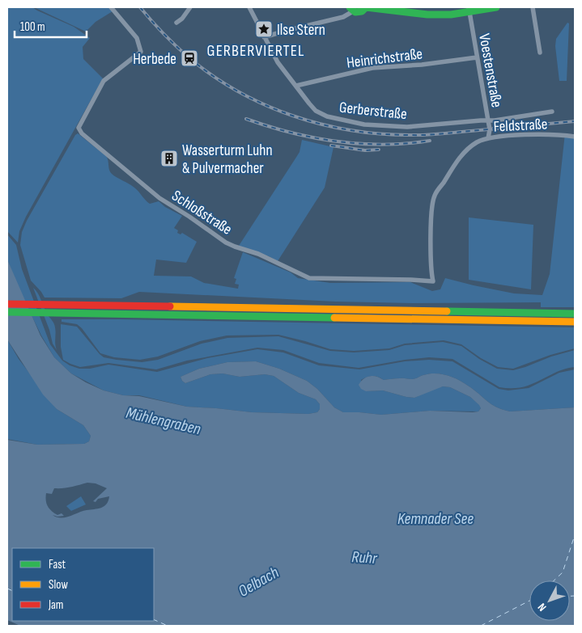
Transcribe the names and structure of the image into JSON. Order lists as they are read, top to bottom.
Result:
{
  "streets": {
    "street": [
      "Heinrichstraße",
      "Voestenstraße",
      "Gerberstraße",
      "Feldstraße",
      "Schloßstraße"
    ]
  },
  "crossings": [
    ["Heinrichstraße", "Voestenstraße"],
    ["Heinrichstraße", "Gerberstraße"],
    ["Voestenstraße", "Gerberstraße"],
    ["Voestenstraße", "Feldstraße"],
    ["Feldstraße", "Schloßstraße"]
  ],
  "districts": ["GERBERVIERTEL"],
  "water": [
    "Mühlengraben",
    "Kemnader See",
    "Ruhr",
    "Oelbach"
  ],
  "places": {
    "place": ["Ilse Stern"],
    "station": ["Herbede"],
    "building": ["Wasserturm Luhn & Pulvermacher"]
  },
  "legend": ["Fast", "Slow", "Jam"],
  "scale_bar": "100 m",
  "north": "bottom left"
}
